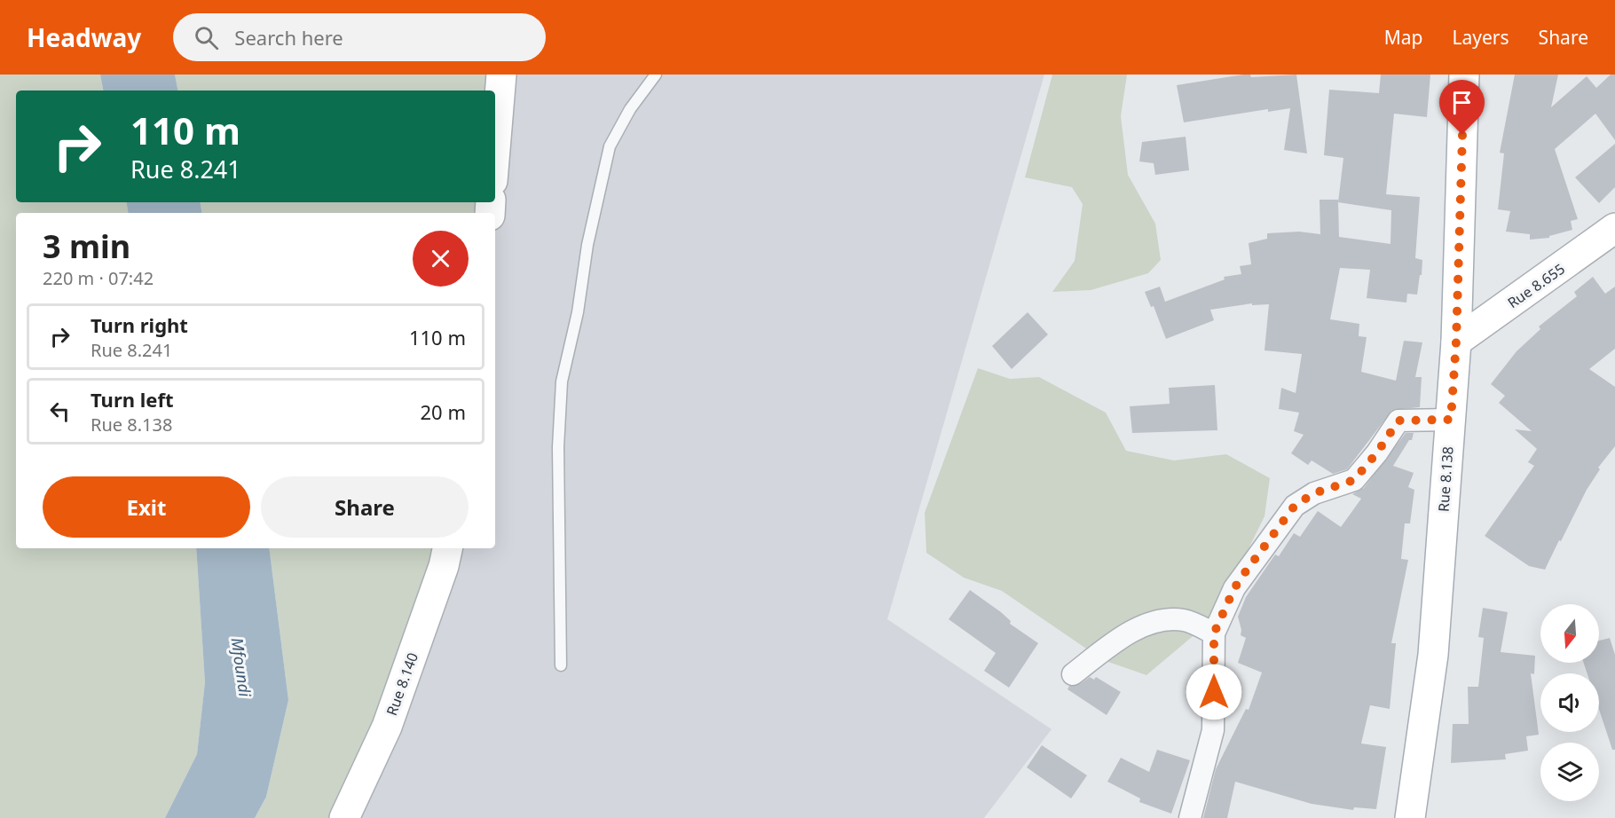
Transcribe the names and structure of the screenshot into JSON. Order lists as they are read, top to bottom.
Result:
{
  "streets": {
    "main road": ["Rue 8.655", "Rue 8.138", "Rue 8.140"]
  },
  "crossings": [
    ["Rue 8.655", "Rue 8.138"]
  ],
  "water": ["Mfoundi"],
  "north": "bottom",
  "page": {
    "header": "Headway",
    "search": "Search here",
    "nav": ["Map", "Layers", "Share"],
    "turn": ["110 m", "Rue 8.241"],
    "heading": ["3 min", "220 m · 07:42"],
    "list": [
      {
        "name": "Turn right",
        "note": "Rue 8.241",
        "value": "110 m"
      },
      {
        "name": "Turn left",
        "note": "Rue 8.138",
        "value": "20 m"
      }
    ],
    "buttons": ["Exit", "Share"]
  }
}
